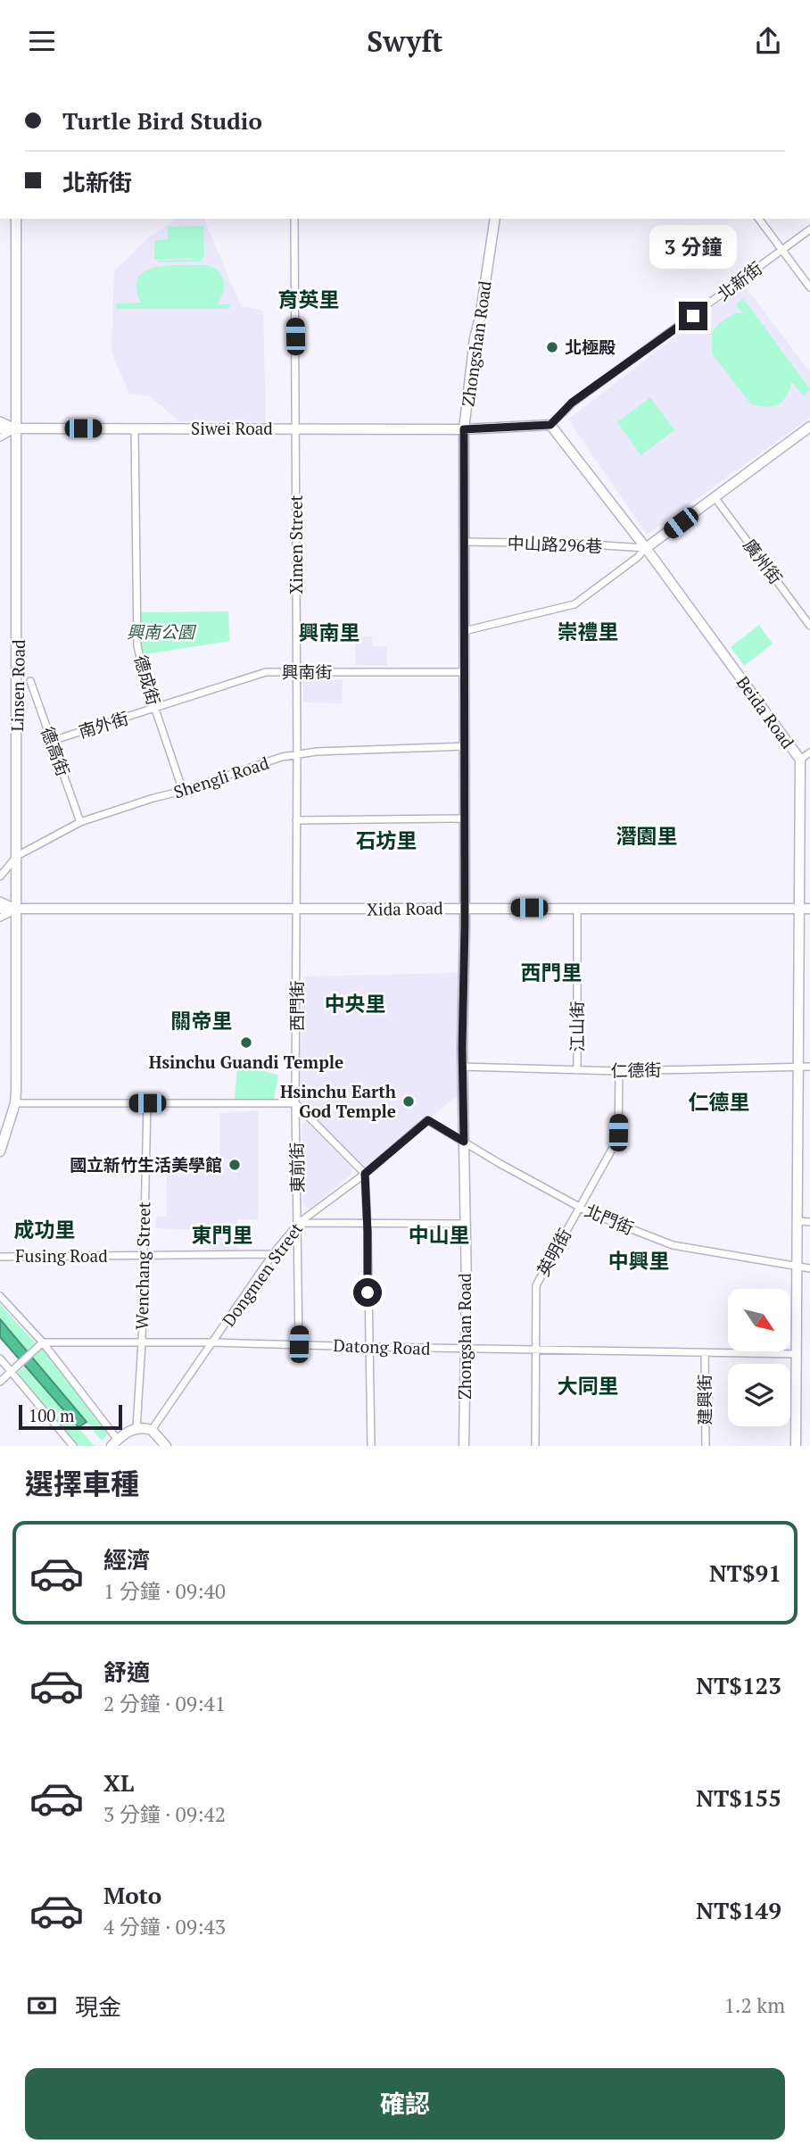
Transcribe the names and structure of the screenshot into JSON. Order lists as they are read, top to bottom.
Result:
{
  "streets": {
    "street": [
      "北新街",
      "Zhongshan Road",
      "Siwei Road",
      "Ximen Street",
      "中山路296巷",
      "廣州街",
      "興南街",
      "德成街",
      "Linsen Road",
      "Beida Road",
      "南外街",
      "德高街",
      "Shengli Road",
      "Xida Road",
      "西門街",
      "江山街",
      "仁德街",
      "東前街",
      "北門街",
      "英明街",
      "Fusing Road",
      "Wenchang Street",
      "Dongmen Street",
      "Datong Road",
      "建興街"
    ]
  },
  "crossings": [
    ["北新街", "Beida Road"],
    ["Zhongshan Road", "Siwei Road"],
    ["Zhongshan Road", "中山路296巷"],
    ["Zhongshan Road", "興南街"],
    ["Zhongshan Road", "Shengli Road"],
    ["Zhongshan Road", "Xida Road"],
    ["Zhongshan Road", "仁德街"],
    ["Zhongshan Road", "北門街"],
    ["Zhongshan Road", "Datong Road"],
    ["Siwei Road", "Ximen Street"],
    ["Siwei Road", "德成街"],
    ["Siwei Road", "Linsen Road"],
    ["Ximen Street", "興南街"],
    ["Ximen Street", "Shengli Road"],
    ["Ximen Street", "Xida Road"],
    ["Ximen Street", "西門街"],
    ["中山路296巷", "Beida Road"],
    ["興南街", "德成街"],
    ["興南街", "南外街"],
    ["德成街", "南外街"],
    ["德成街", "Shengli Road"],
    ["Linsen Road", "Shengli Road"],
    ["Linsen Road", "Xida Road"],
    ["Beida Road", "Xida Road"],
    ["Beida Road", "仁德街"],
    ["Beida Road", "北門街"],
    ["Beida Road", "Datong Road"],
    ["南外街", "德高街"],
    ["德高街", "Shengli Road"],
    ["Xida Road", "西門街"],
    ["Xida Road", "江山街"],
    ["西門街", "東前街"],
    ["江山街", "仁德街"],
    ["仁德街", "英明街"],
    ["東前街", "Dongmen Street"],
    ["東前街", "Datong Road"],
    ["北門街", "英明街"],
    ["北門街", "Dongmen Street"],
    ["英明街", "Datong Road"],
    ["Fusing Road", "Wenchang Street"],
    ["Fusing Road", "Dongmen Street"],
    ["Wenchang Street", "Datong Road"],
    ["Dongmen Street", "Datong Road"],
    ["Datong Road", "建興街"]
  ],
  "districts": [
    "育英里",
    "崇禮里",
    "興南里",
    "潛園里",
    "石坊里",
    "西門里",
    "中央里",
    "關帝里",
    "仁德里",
    "成功里",
    "東門里",
    "中山里",
    "中興里",
    "大同里"
  ],
  "parks": ["興南公園"],
  "places": [
    "北極殿",
    "Hsinchu Guandi Temple",
    "Hsinchu Earth God Temple",
    "國立新竹生活美學館"
  ],
  "scale_bar": "100 m",
  "north": "bottom right",
  "page": {
    "header": "Swyft",
    "banner": ["Turtle Bird Studio", "北新街"],
    "bubble": "3 分鐘",
    "scale": "100 m",
    "heading": "選擇車種",
    "list": [
      {
        "name": "經濟",
        "note": "1 分鐘 · 09:40",
        "value": "NT$91"
      },
      {
        "name": "舒適",
        "note": "2 分鐘 · 09:41",
        "value": "NT$123"
      },
      {
        "name": "XL",
        "note": "3 分鐘 · 09:42",
        "value": "NT$155"
      },
      {
        "name": "Moto",
        "note": "4 分鐘 · 09:43",
        "value": "NT$149"
      }
    ],
    "pay": ["現金", "1.2 km"],
    "buttons": "確認"
  }
}
